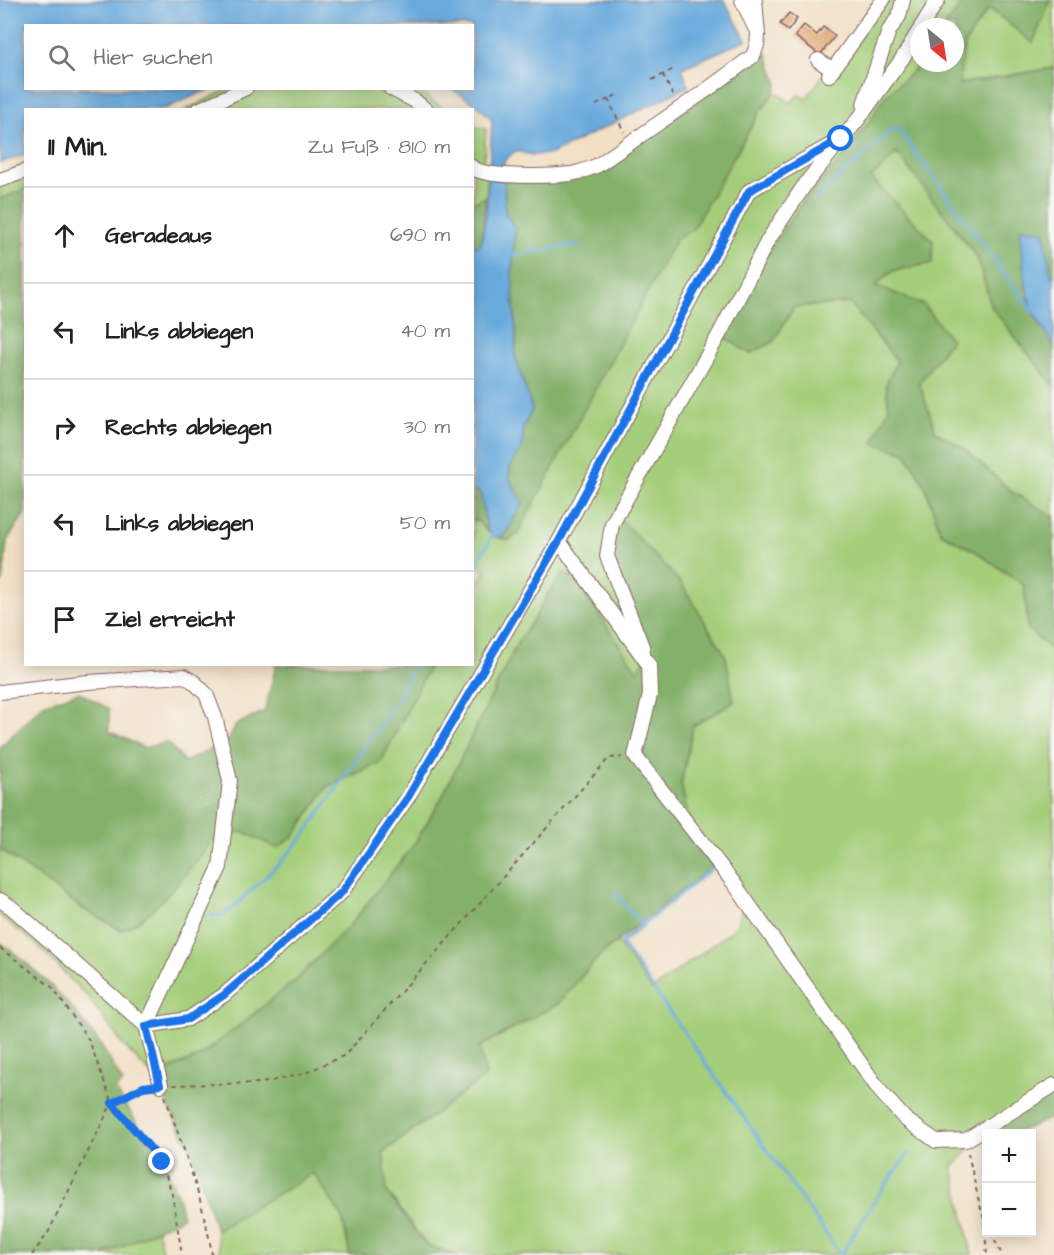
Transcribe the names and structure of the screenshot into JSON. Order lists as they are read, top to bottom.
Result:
{
  "north": "bottom right",
  "page": {
    "search": "Hier suchen",
    "heading": ["11 Min.", "Zu Fuß · 810 m"],
    "list": [
      ["Geradeaus", "690 m"],
      ["Links abbiegen", "40 m"],
      ["Rechts abbiegen", "30 m"],
      ["Links abbiegen", "50 m"],
      "Ziel erreicht"
    ],
    "map_buttons": ["+", "−"]
  }
}
